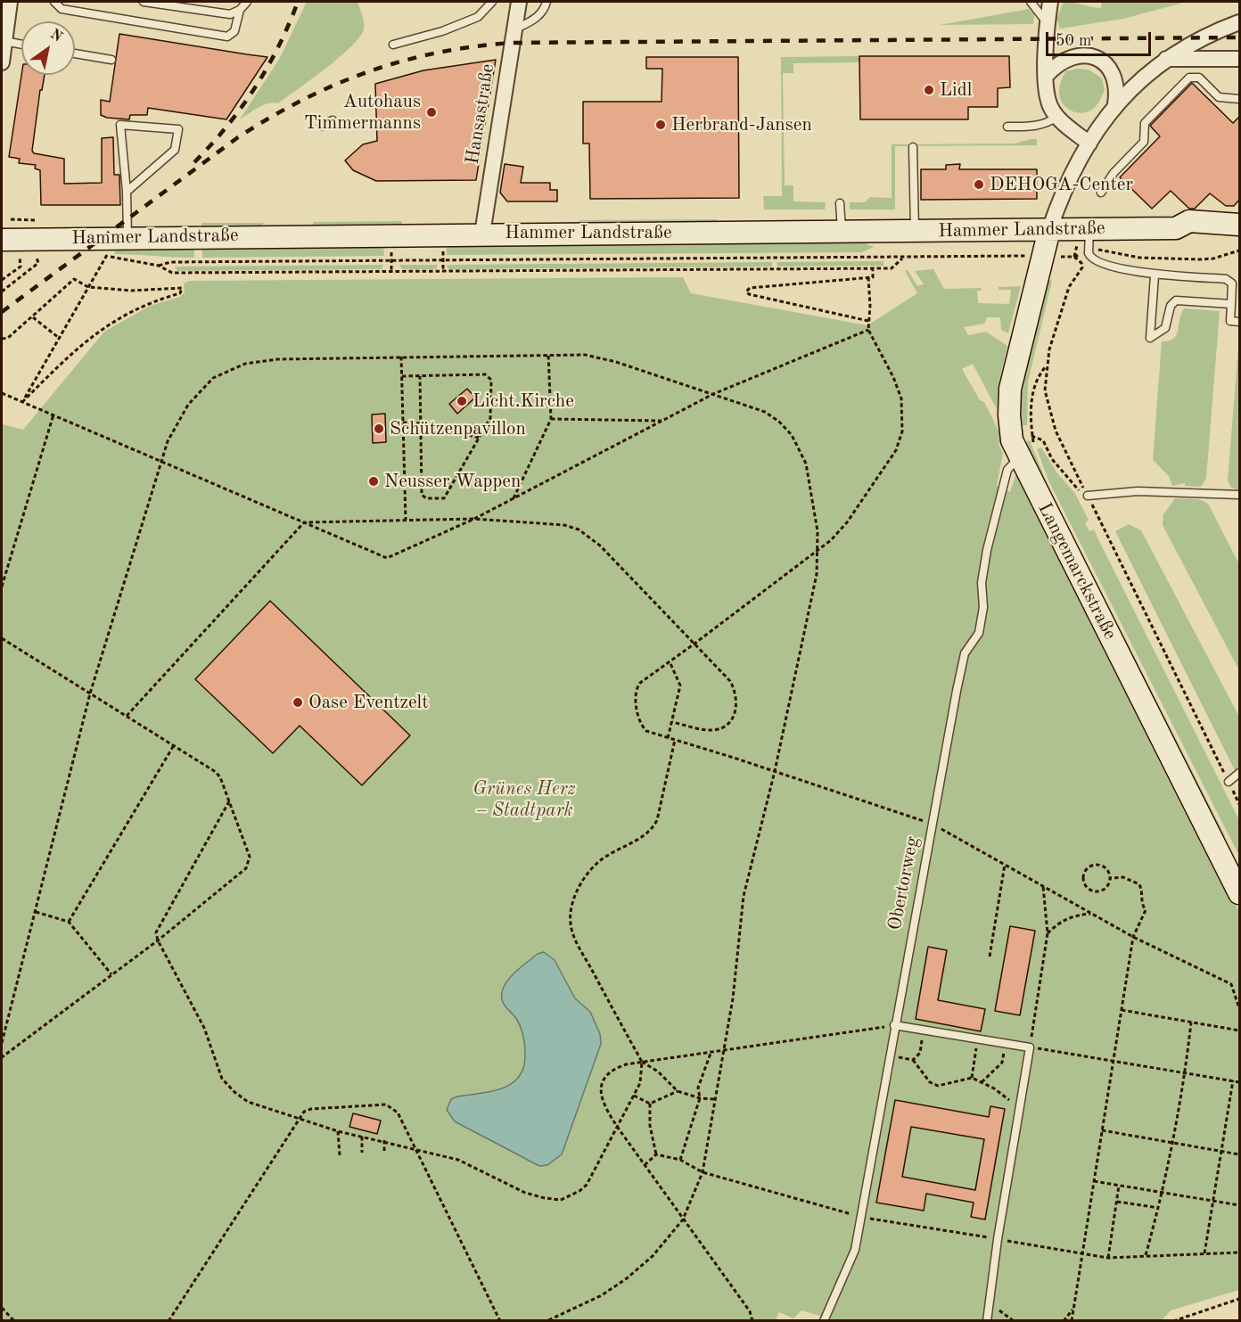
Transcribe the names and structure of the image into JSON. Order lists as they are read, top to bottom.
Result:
{
  "streets": {
    "main road": ["Hammer Landstraße", "Langemarckstraße"],
    "street": ["Hansastraße"],
    "lane": ["Obertorweg"]
  },
  "crossings": [
    ["Hansastraße", "Hammer Landstraße"],
    ["Hammer Landstraße", "Langemarckstraße"],
    ["Langemarckstraße", "Obertorweg"]
  ],
  "parks": ["Grünes Herz – Stadtpark"],
  "places": [
    "Lidl",
    "Autohaus Timmermanns",
    "Herbrand-Jansen",
    "DEHOGA-Center",
    "Licht.Kirche",
    "Schützenpavillon",
    "Neusser Wappen",
    "Oase Eventzelt"
  ],
  "scale_bar": "50 m",
  "north": "top right"
}
